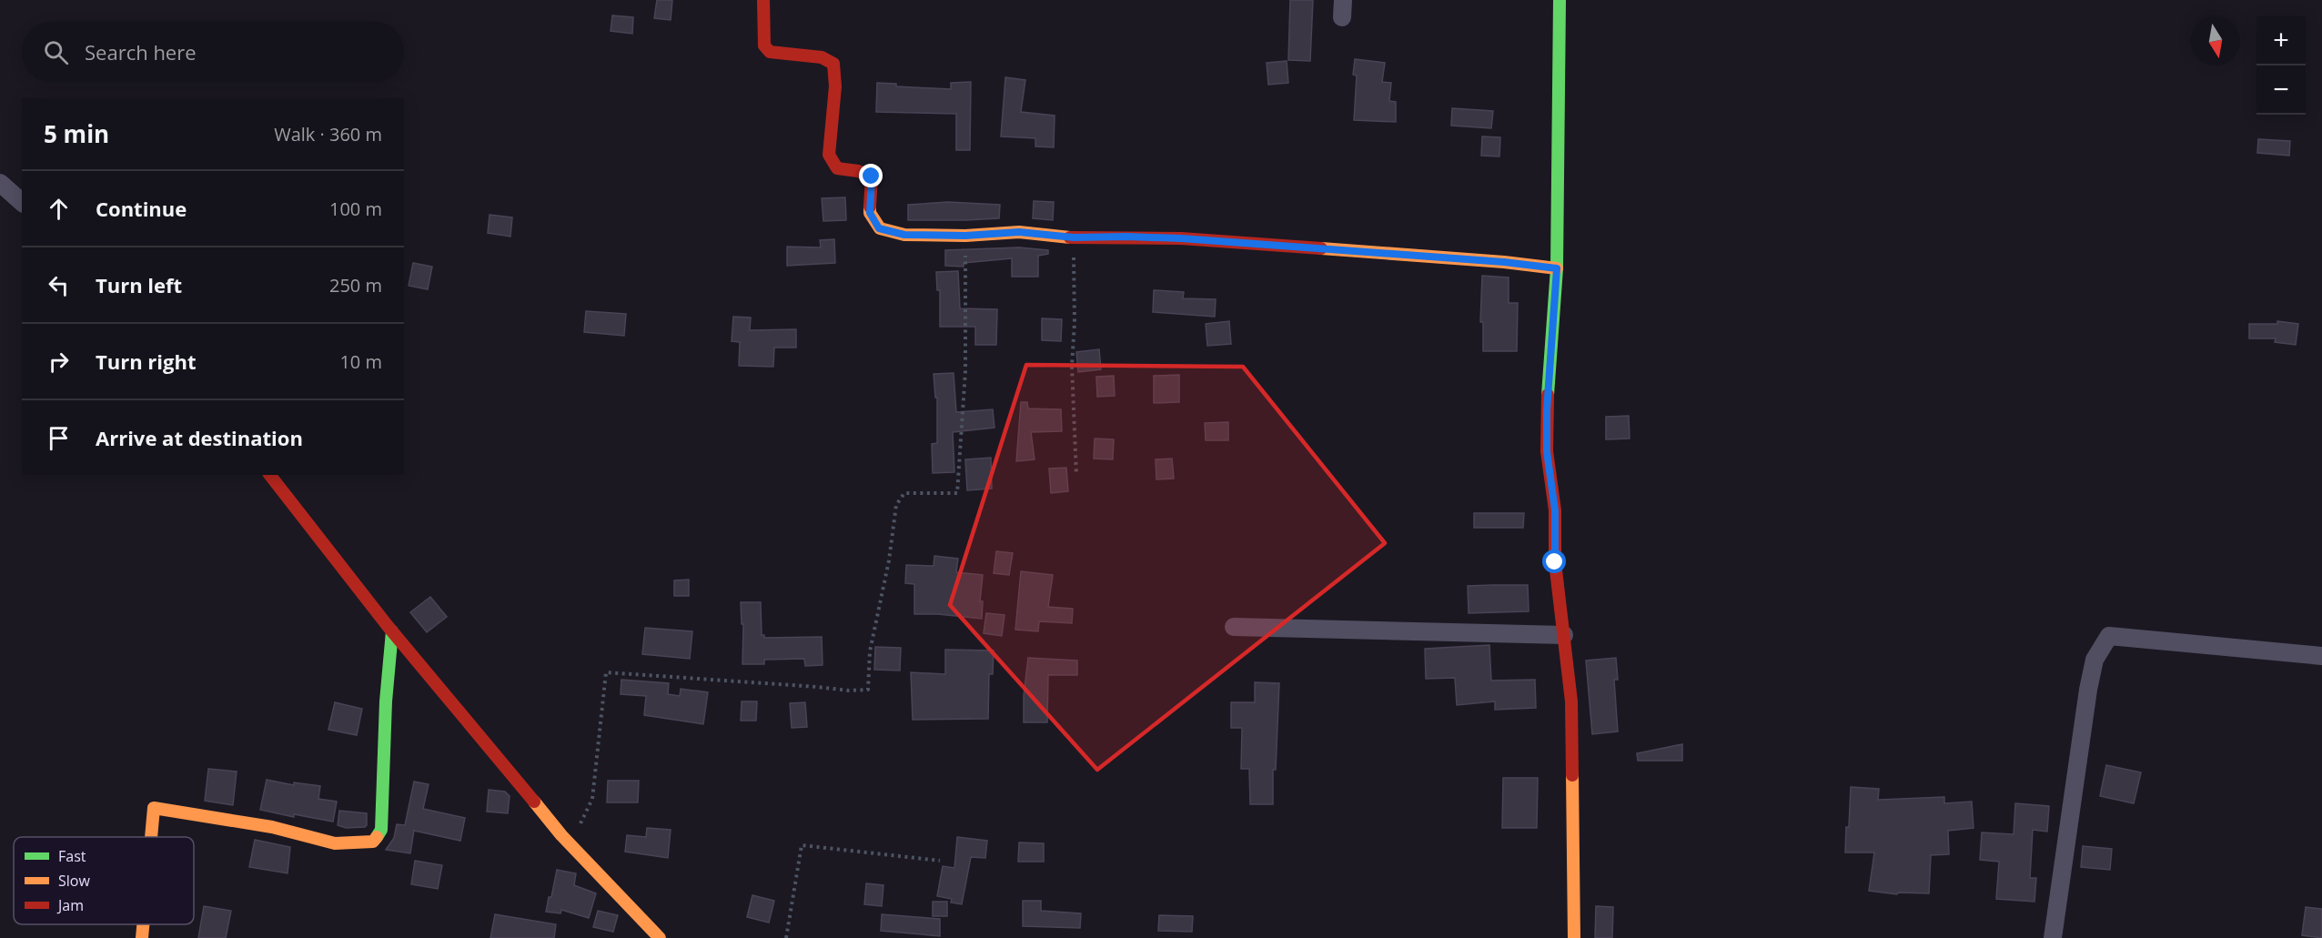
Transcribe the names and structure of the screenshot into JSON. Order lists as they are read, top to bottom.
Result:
{
  "legend": ["Fast", "Slow", "Jam"],
  "north": "bottom",
  "page": {
    "map_buttons": ["+", "−"],
    "search": "Search here",
    "heading": ["5 min", "Walk · 360 m"],
    "list": [
      ["Continue", "100 m"],
      ["Turn left", "250 m"],
      ["Turn right", "10 m"],
      "Arrive at destination"
    ]
  }
}
